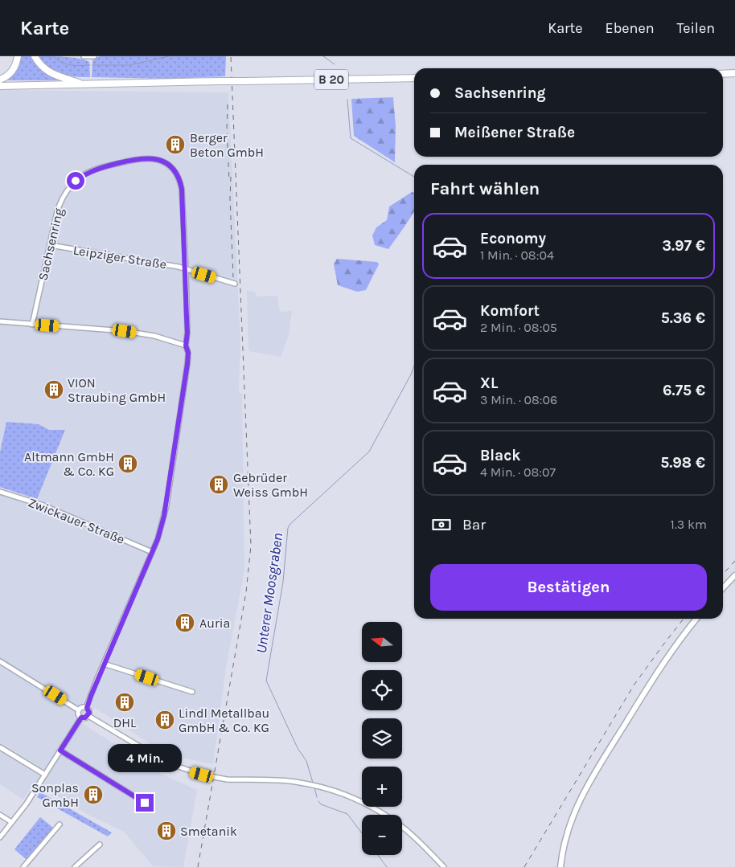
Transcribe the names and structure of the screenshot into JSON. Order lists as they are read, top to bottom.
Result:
{
  "streets": {
    "highway": ["B 20"],
    "street": ["Sachsenring", "Leipziger Straße", "Zwickauer Straße"]
  },
  "crossings": [
    ["Sachsenring", "Leipziger Straße"],
    ["Sachsenring", "Zwickauer Straße"]
  ],
  "water": ["Unterer Moosgraben"],
  "places": {
    "building": [
      "Berger Beton GmbH",
      "VION Straubing GmbH",
      "Altmann GmbH & Co. KG",
      "Gebrüder Weiss GmbH",
      "Auria",
      "DHL",
      "Lindl Metallbau GmbH & Co. KG",
      "Sonplas GmbH",
      "Smetanik"
    ]
  },
  "north": "left",
  "page": {
    "header": "Karte",
    "nav": ["Karte", "Ebenen", "Teilen"],
    "banner": ["Sachsenring", "Meißener Straße"],
    "heading": "Fahrt wählen",
    "list": [
      {
        "name": "Economy",
        "note": "1 Min. · 08:04",
        "value": "3.97 €"
      },
      {
        "name": "Komfort",
        "note": "2 Min. · 08:05",
        "value": "5.36 €"
      },
      {
        "name": "XL",
        "note": "3 Min. · 08:06",
        "value": "6.75 €"
      },
      {
        "name": "Black",
        "note": "4 Min. · 08:07",
        "value": "5.98 €"
      }
    ],
    "pay": ["Bar", "1.3 km"],
    "buttons": "Bestätigen",
    "map_buttons": ["+", "−"],
    "bubble": "4 Min."
  }
}
